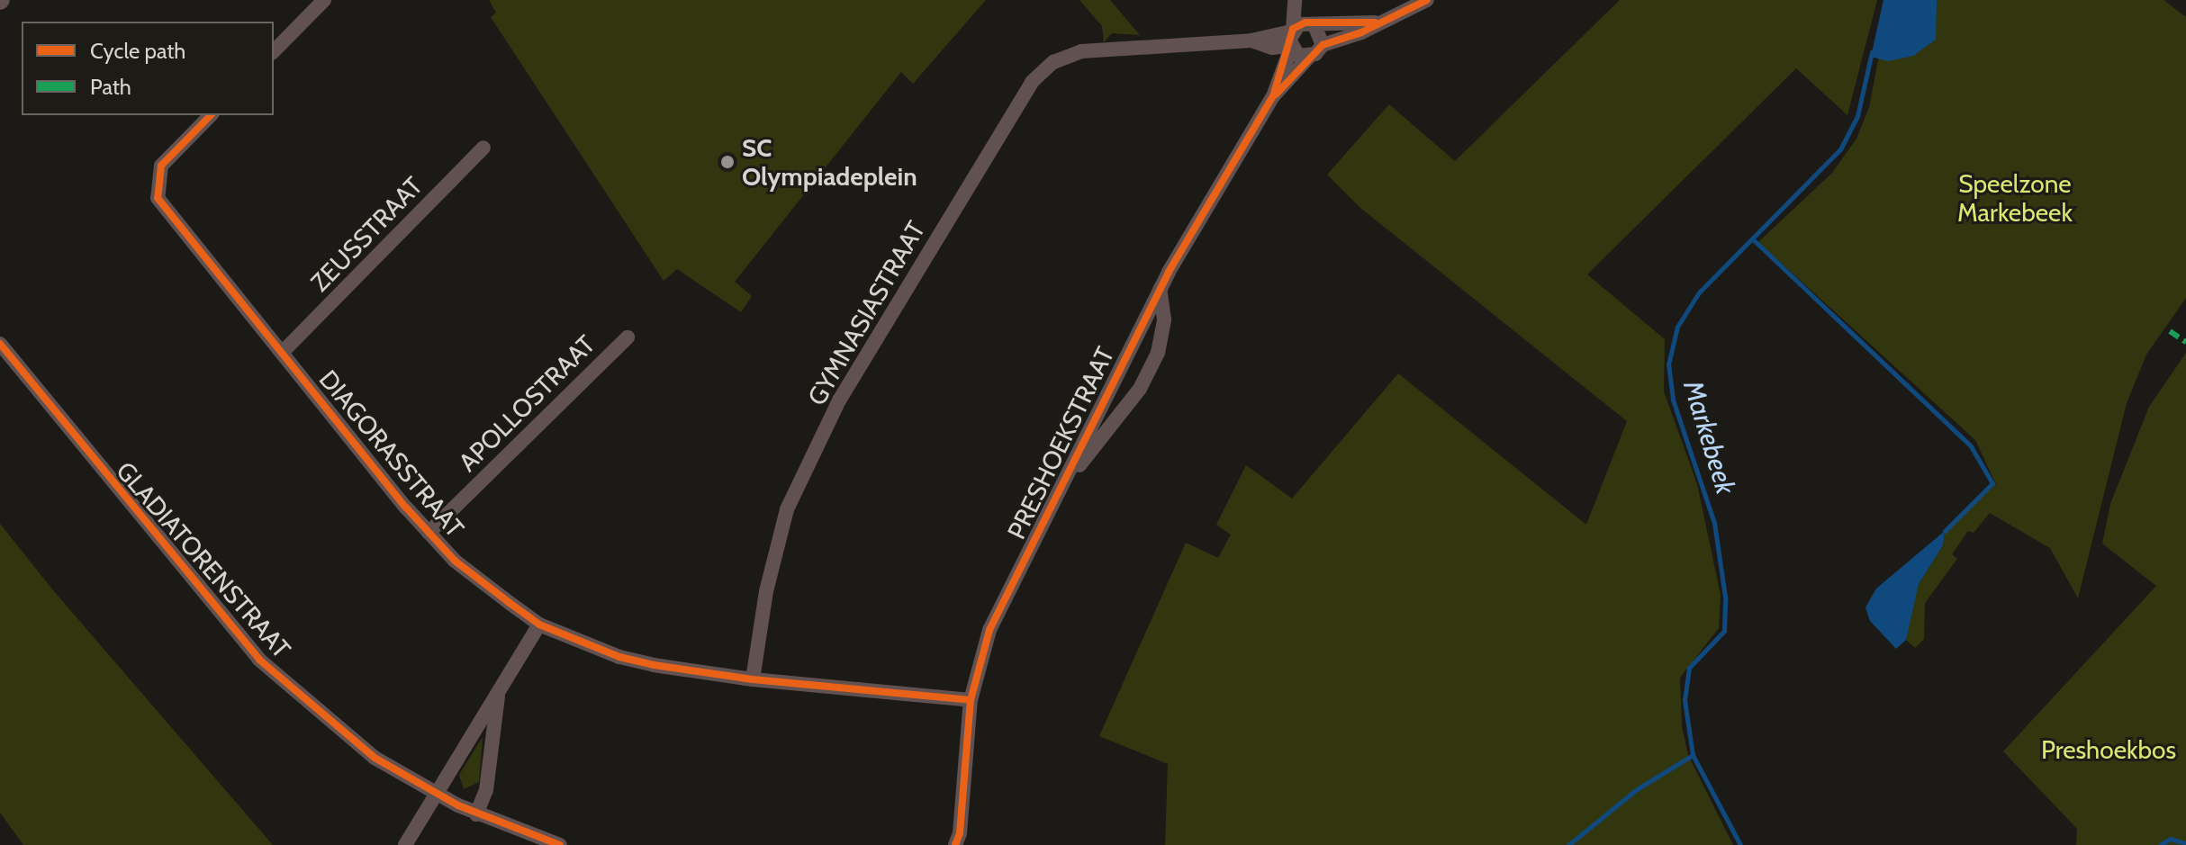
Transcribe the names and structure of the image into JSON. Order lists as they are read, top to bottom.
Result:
{
  "streets": {
    "street": [
      "ZEUSSTRAAT",
      "GYMNASIASTRAAT",
      "APOLLOSTRAAT",
      "PRESHOEKSTRAAT",
      "DIAGORASSTRAAT",
      "GLADIATORENSTRAAT"
    ]
  },
  "crossings": [
    ["ZEUSSTRAAT", "DIAGORASSTRAAT"],
    ["GYMNASIASTRAAT", "PRESHOEKSTRAAT"],
    ["GYMNASIASTRAAT", "DIAGORASSTRAAT"],
    ["APOLLOSTRAAT", "DIAGORASSTRAAT"],
    ["PRESHOEKSTRAAT", "DIAGORASSTRAAT"]
  ],
  "water": ["Markebeek"],
  "parks": ["Speelzone Markebeek", "Preshoekbos"],
  "places": ["SC Olympiadeplein"],
  "legend": ["Cycle path", "Path"]
}
